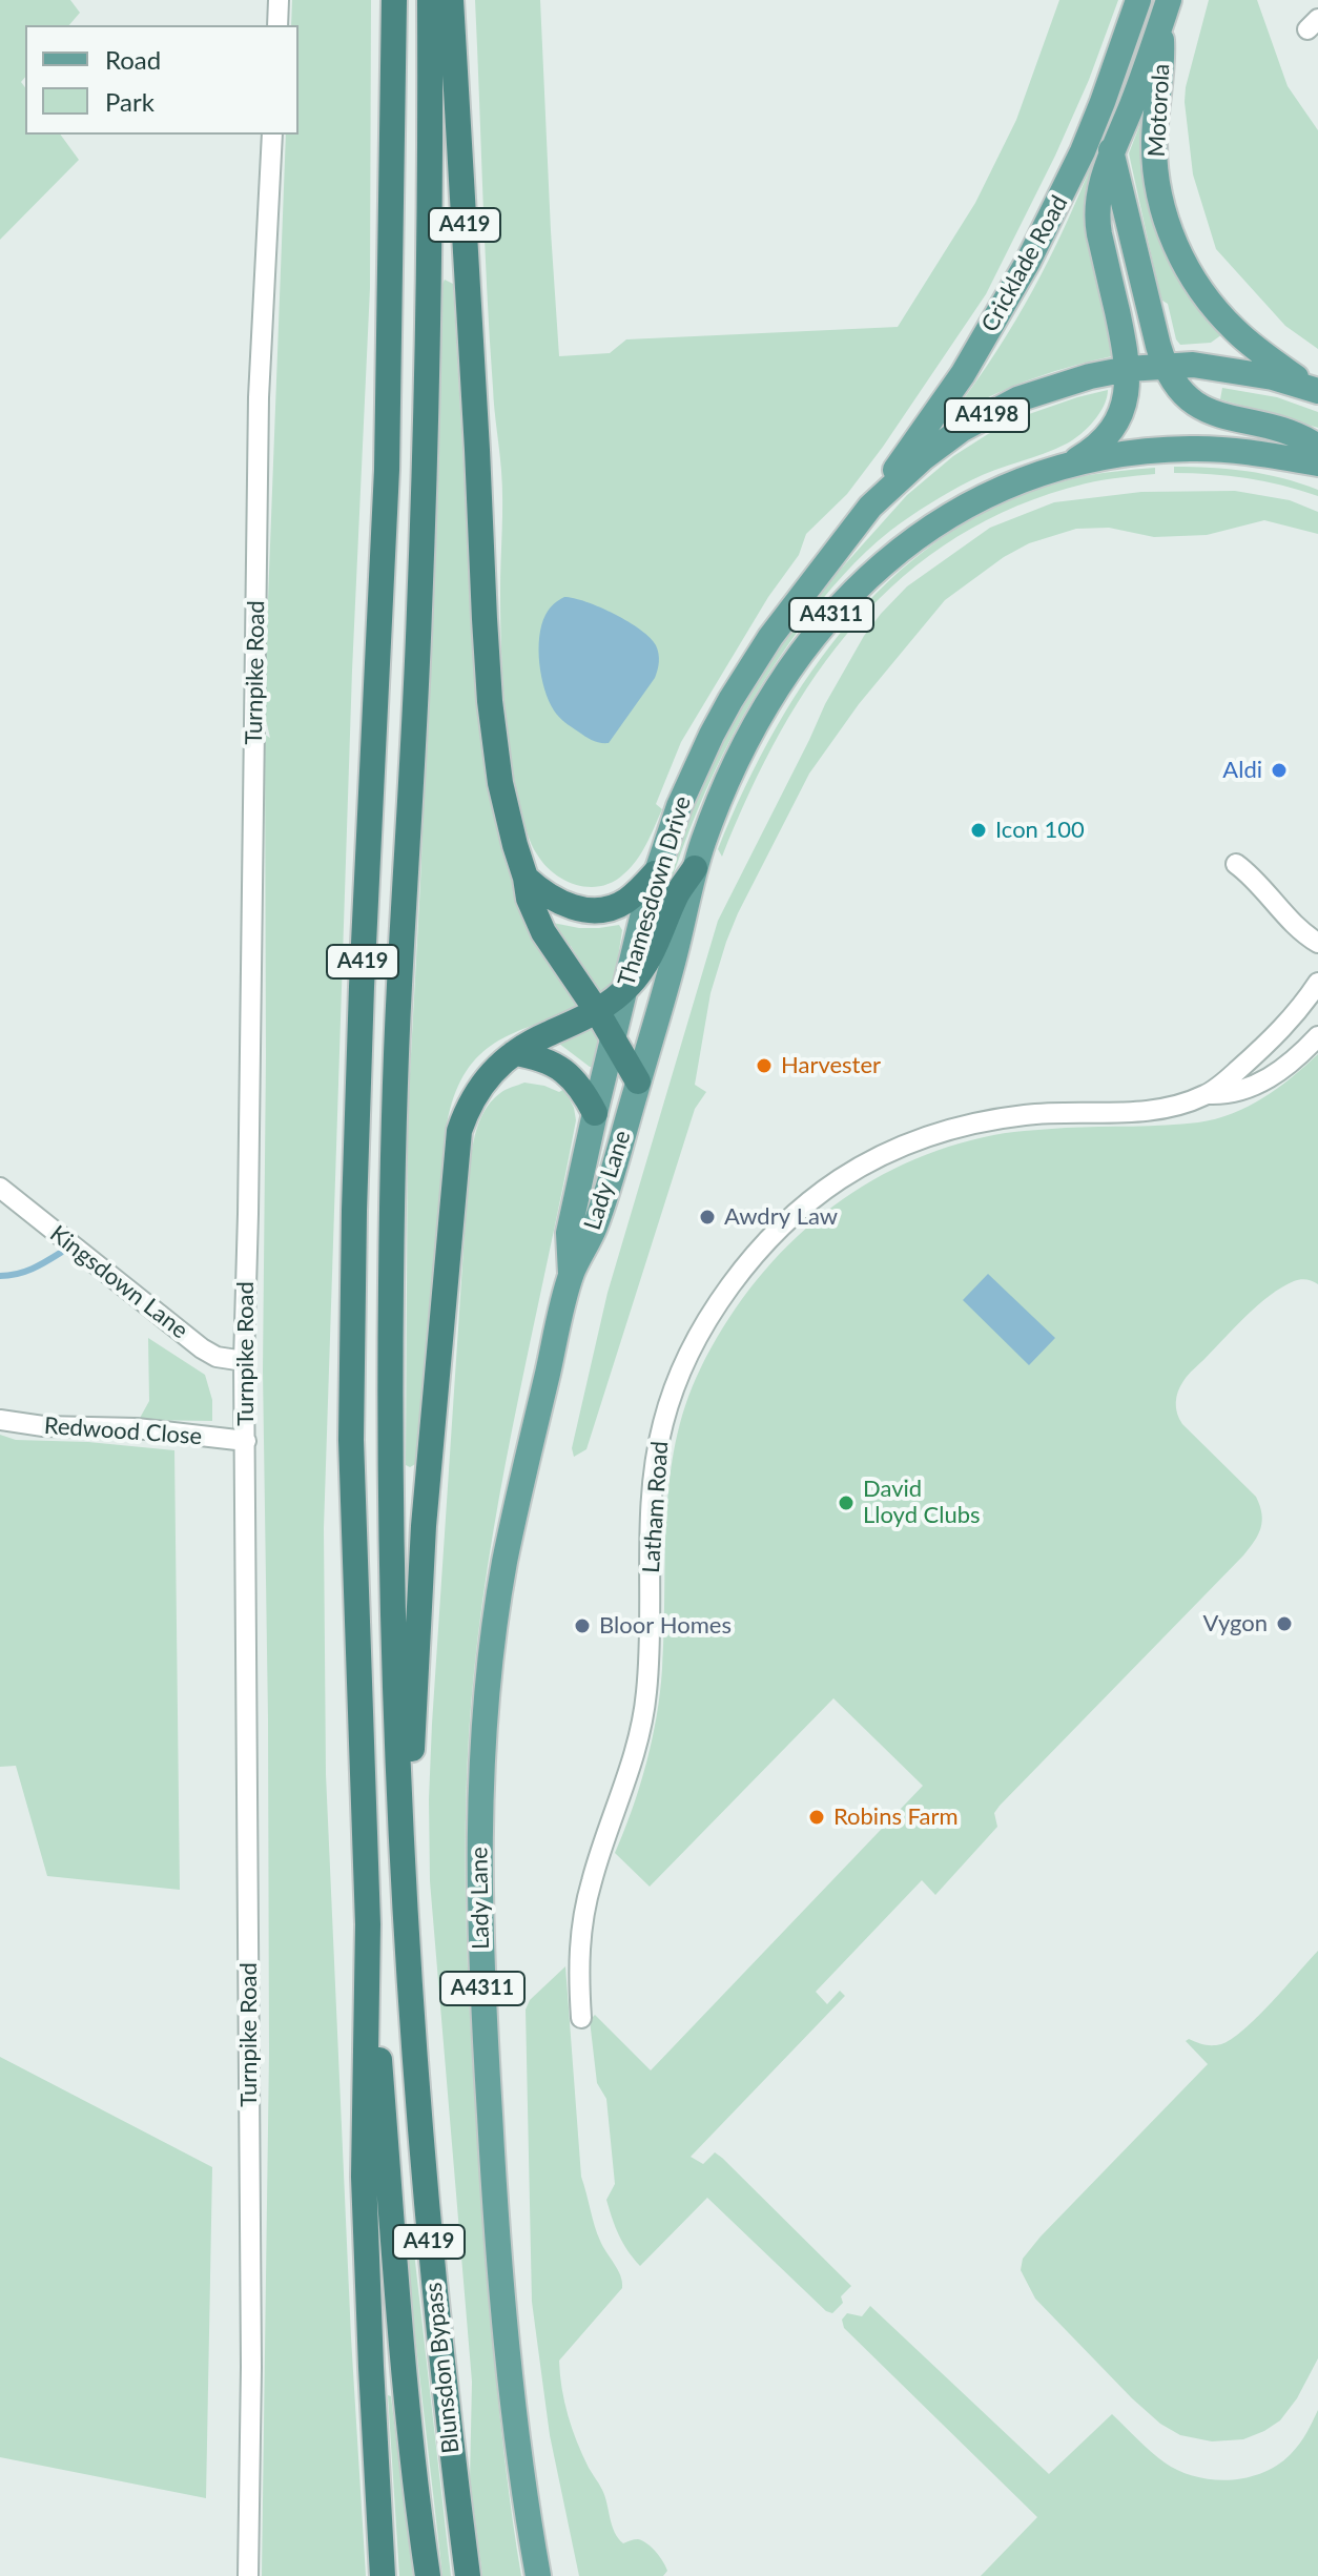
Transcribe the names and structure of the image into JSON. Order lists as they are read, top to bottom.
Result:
{
  "streets": {
    "highway": ["A419", "Blunsdon Bypass"],
    "main road": [
      "Motorola",
      "Cricklade Road",
      "A4198",
      "A4311",
      "Thamesdown Drive",
      "Lady Lane"
    ],
    "street": [
      "Turnpike Road",
      "Kingsdown Lane",
      "Redwood Close",
      "Latham Road"
    ]
  },
  "crossings": [
    ["Motorola", "A4311"],
    ["Motorola", "Thamesdown Drive"],
    ["A419", "Blunsdon Bypass"],
    ["Cricklade Road", "Thamesdown Drive"],
    ["A4311", "Thamesdown Drive"],
    ["Turnpike Road", "Kingsdown Lane"],
    ["Turnpike Road", "Redwood Close"],
    ["Thamesdown Drive", "Lady Lane"]
  ],
  "places": [
    "Aldi",
    "Icon 100",
    "Harvester",
    "Awdry Law",
    "David Lloyd Clubs",
    "Vygon",
    "Bloor Homes",
    "Robins Farm"
  ],
  "legend": ["Road", "Park"]
}
